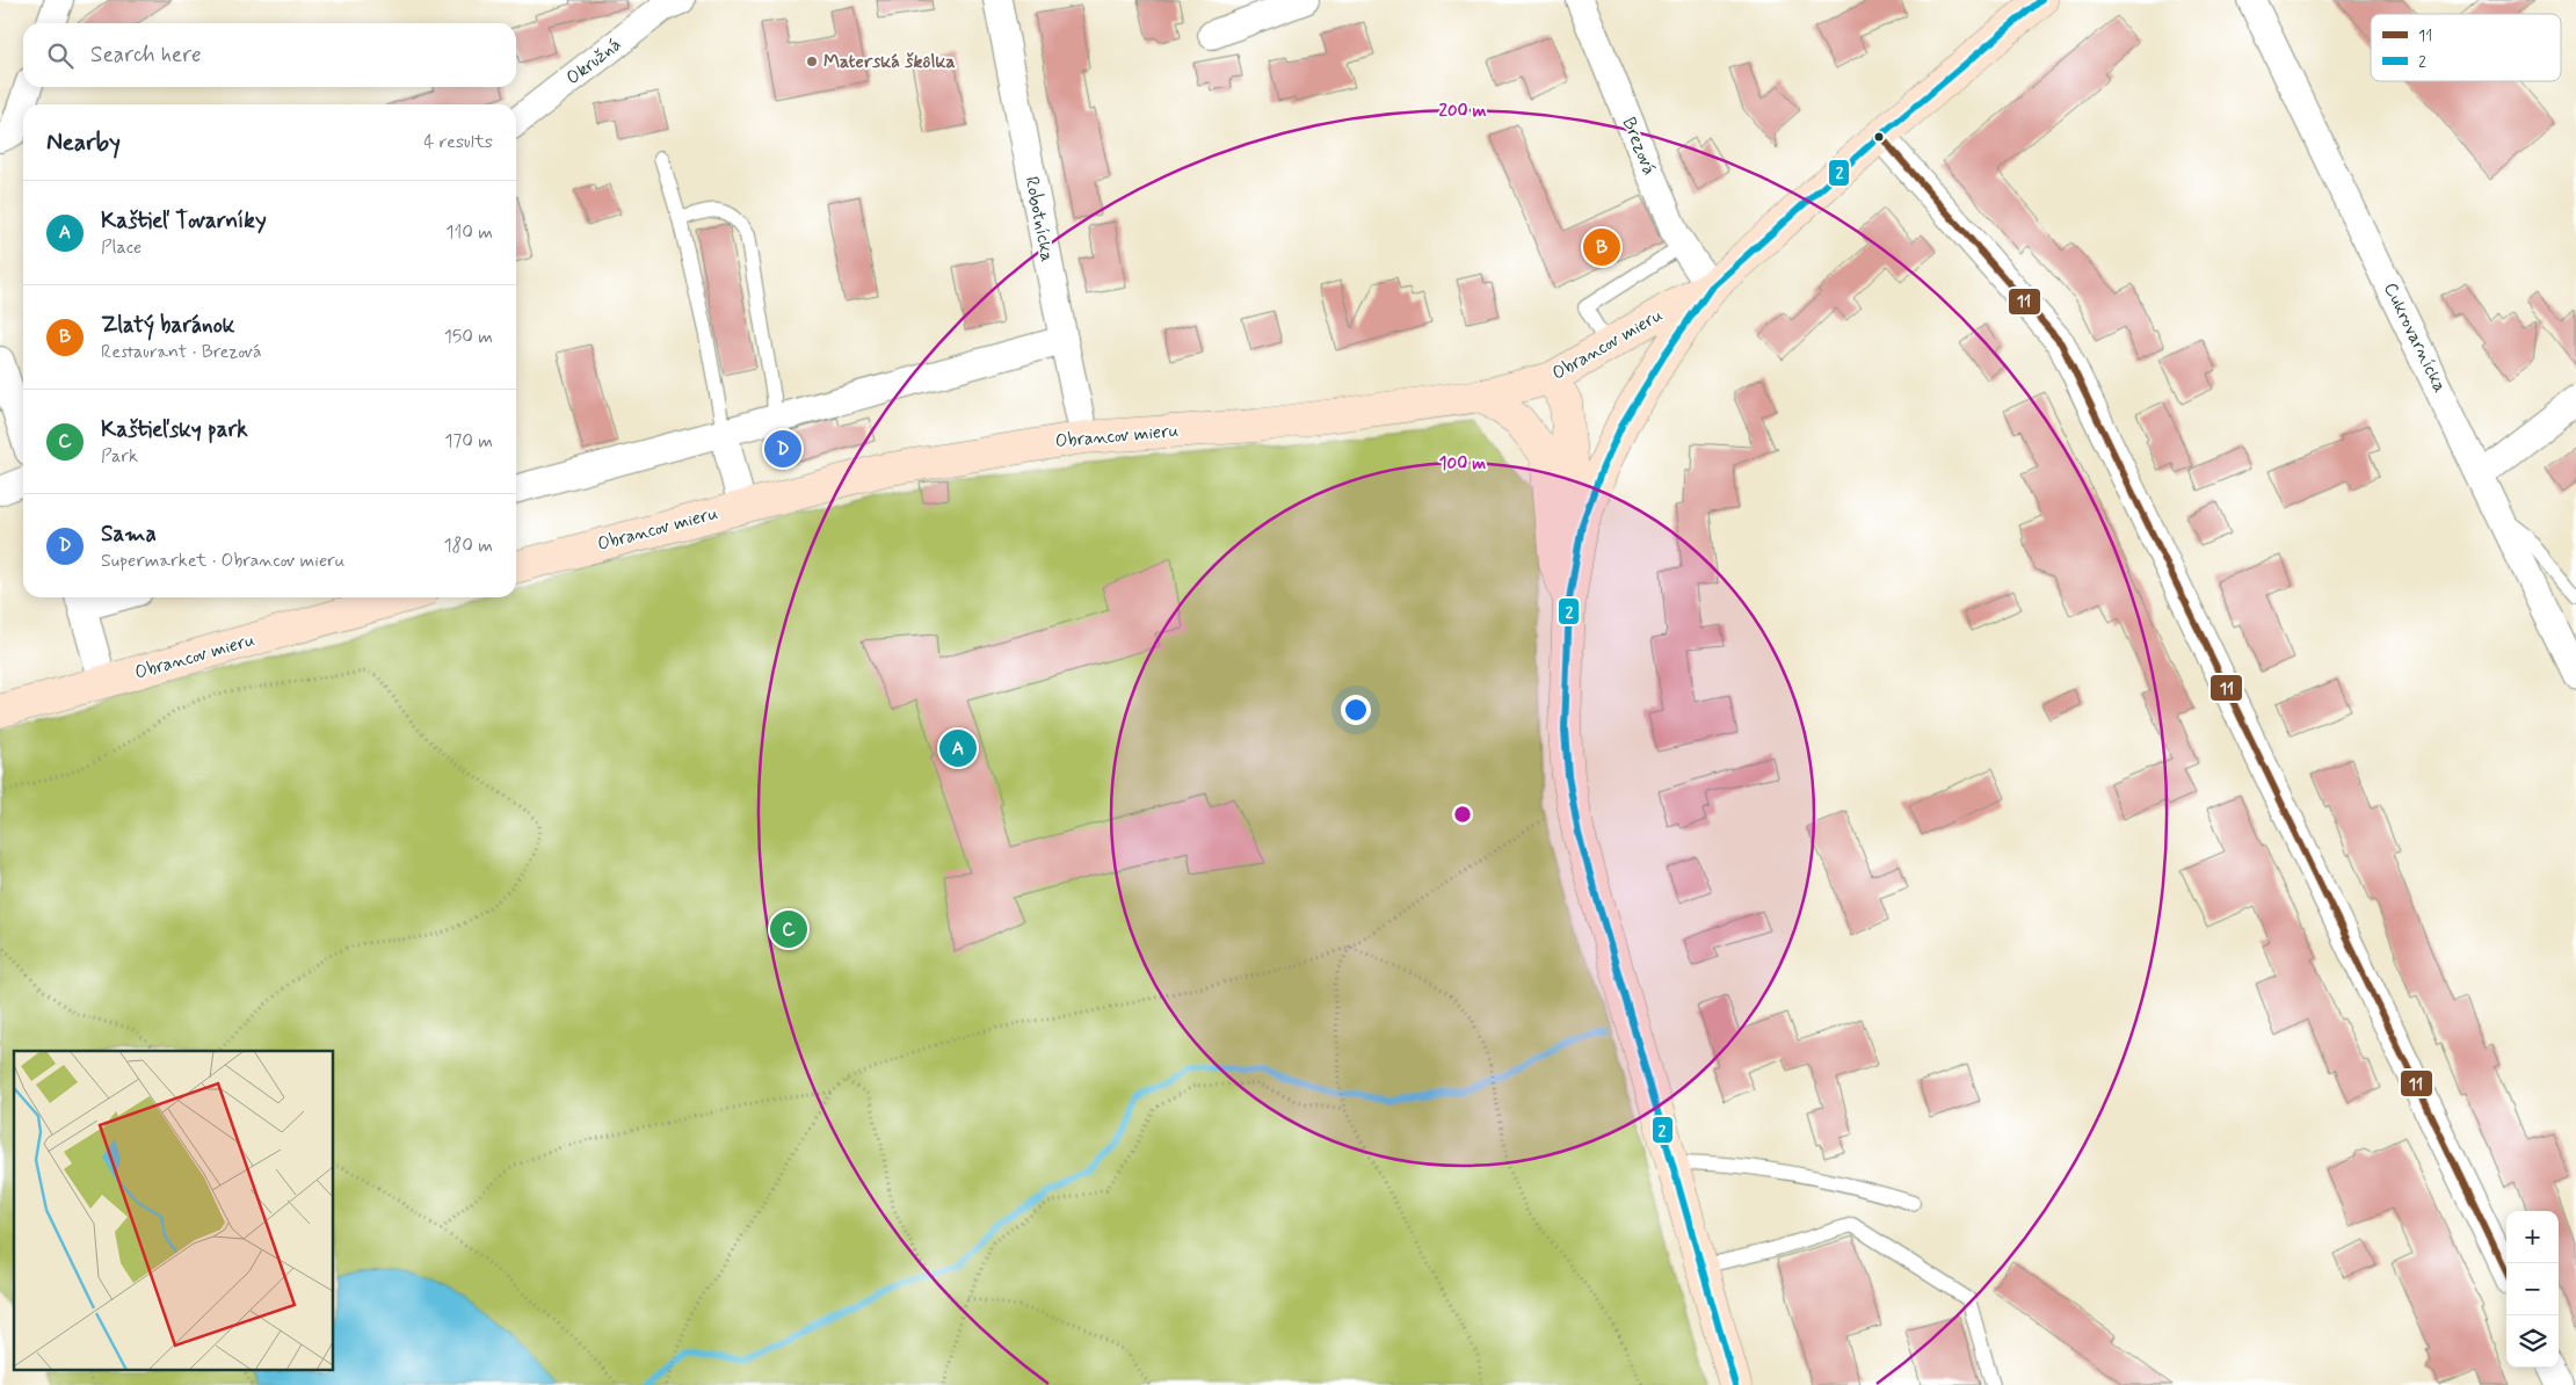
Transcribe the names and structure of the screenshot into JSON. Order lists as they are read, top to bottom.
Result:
{
  "streets": {
    "street": [
      "Okružná",
      "Brezová",
      "Robotnícka",
      "Cukrovarnícka",
      "Obrancov mieru"
    ]
  },
  "crossings": [
    ["Brezová", "Obrancov mieru"],
    ["Robotnícka", "Obrancov mieru"]
  ],
  "places": ["Materská škôlka"],
  "lines": ["transit line 2", "transit line 11"],
  "legend": ["11", "2"],
  "page": {
    "search": "Search here",
    "heading": ["Nearby", "4 results"],
    "list": [
      {
        "mark": "A",
        "name": "Kaštieľ Tovarníky",
        "note": "Place",
        "value": "110 m"
      },
      {
        "mark": "B",
        "name": "Zlatý baránok",
        "note": "Restaurant · Brezová",
        "value": "150 m"
      },
      {
        "mark": "C",
        "name": "Kaštieľsky park",
        "note": "Park",
        "value": "170 m"
      },
      {
        "mark": "D",
        "name": "Sama",
        "note": "Supermarket · Obrancov mieru",
        "value": "180 m"
      }
    ],
    "pins": [
      "B",
      "D",
      "A",
      "C"
    ],
    "map_buttons": ["+", "−"]
  },
  "rings": ["200 m", "100 m"]
}
